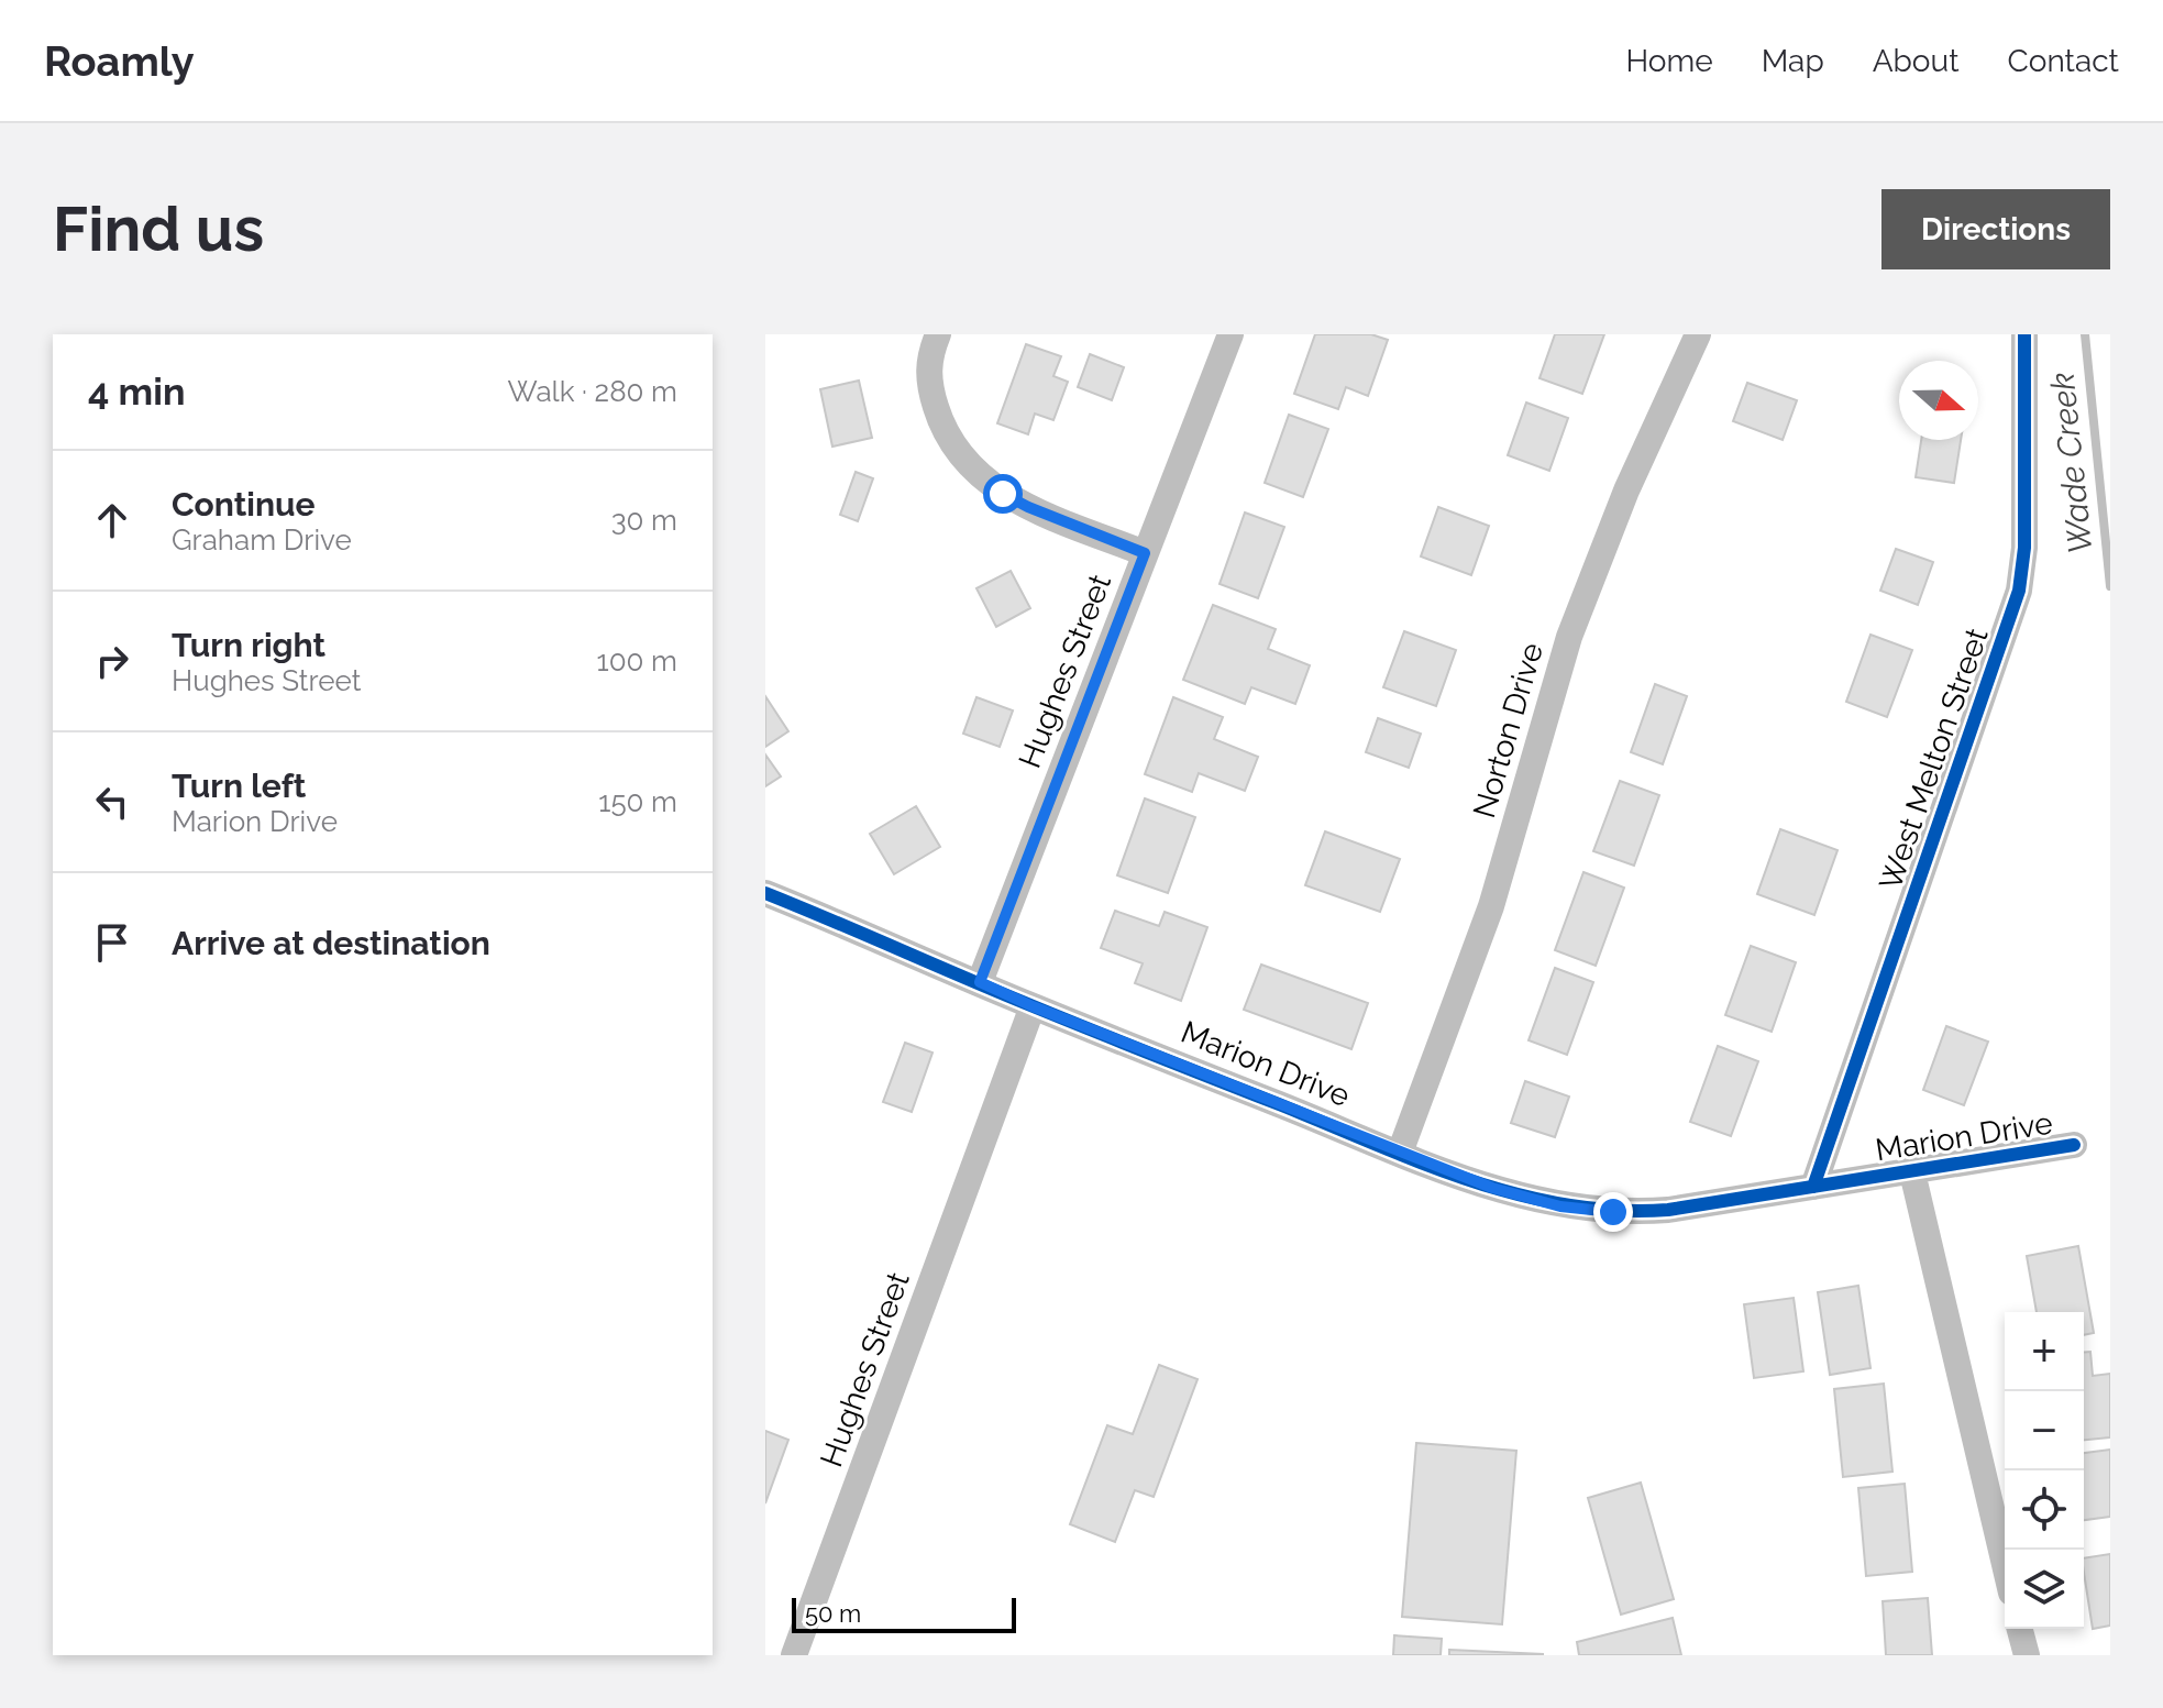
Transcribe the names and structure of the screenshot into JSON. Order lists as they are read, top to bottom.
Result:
{
  "streets": {
    "street": [
      "Hughes Street",
      "Norton Drive",
      "West Melton Street",
      "Marion Drive"
    ]
  },
  "crossings": [
    ["Hughes Street", "Marion Drive"],
    ["Norton Drive", "Marion Drive"],
    ["West Melton Street", "Marion Drive"]
  ],
  "water": ["Wade Creek"],
  "scale_bar": "50 m",
  "north": "right",
  "page": {
    "header": "Roamly",
    "nav": [
      "Home",
      "Map",
      "About",
      "Contact"
    ],
    "buttons": "Directions",
    "title": "Find us",
    "heading": ["4 min", "Walk · 280 m"],
    "list": [
      ["Continue", "Graham Drive", "30 m"],
      ["Turn right", "Hughes Street", "100 m"],
      ["Turn left", "Marion Drive", "150 m"],
      "Arrive at destination"
    ],
    "map_buttons": ["+", "−"],
    "scale": "50 m"
  }
}
